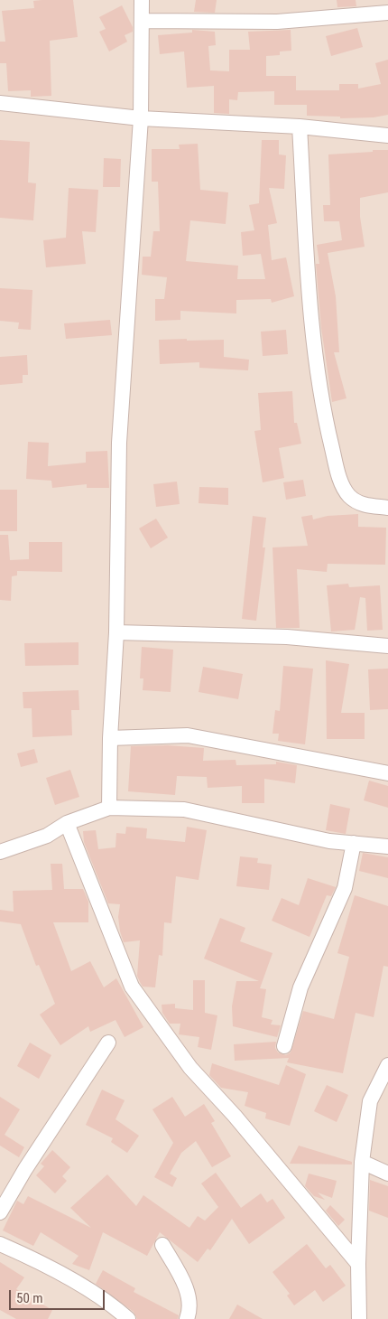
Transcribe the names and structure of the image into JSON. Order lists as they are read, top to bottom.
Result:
{
  "scale_bar": "50 m"
}
